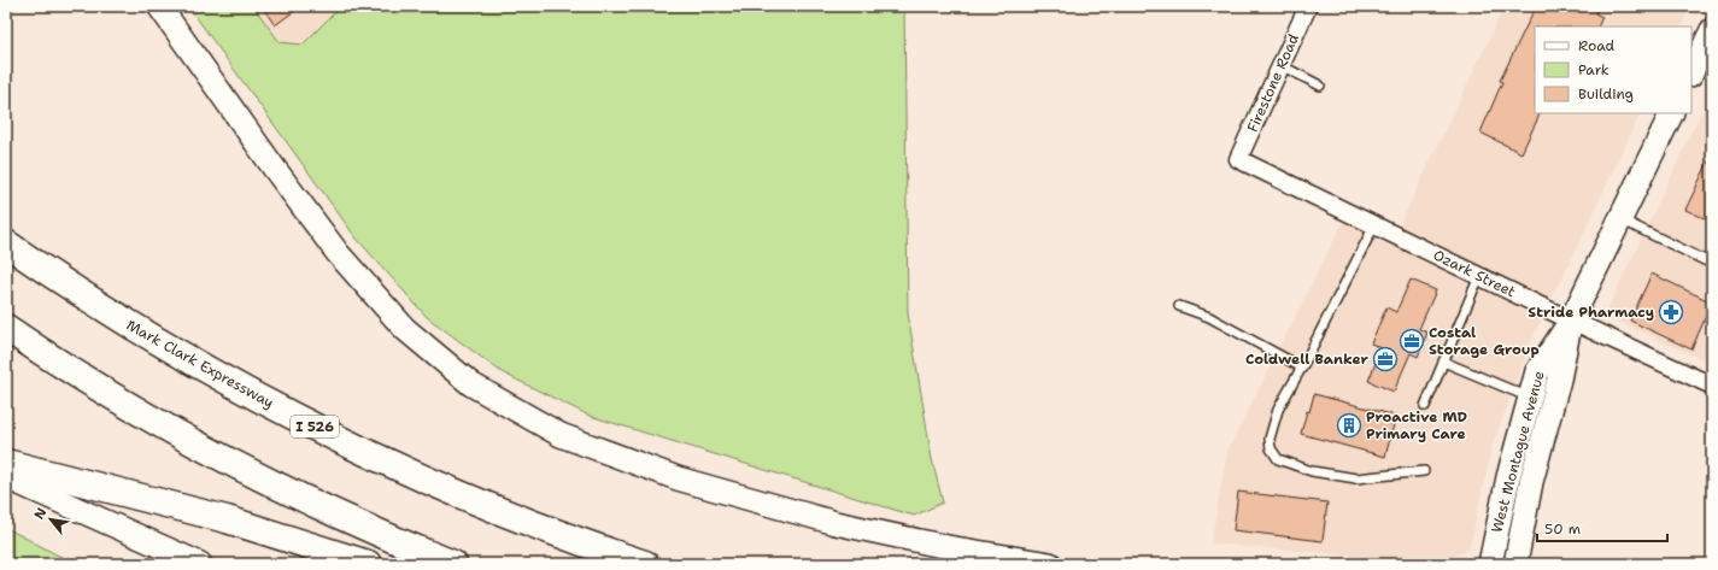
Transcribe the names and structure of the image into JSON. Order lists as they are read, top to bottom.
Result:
{
  "streets": {
    "highway": ["Mark Clark Expressway", "I 526"],
    "main road": ["West Montague Avenue"],
    "street": ["Firestone Road", "Ozark Street"]
  },
  "crossings": [
    ["Firestone Road", "Ozark Street"],
    ["Ozark Street", "West Montague Avenue"]
  ],
  "places": {
    "pharmacy": ["Stride Pharmacy"],
    "office": ["Costal Storage Group", "Coldwell Banker"],
    "building": ["Proactive MD Primary Care"]
  },
  "legend": ["Road", "Park", "Building"],
  "scale_bar": "50 m",
  "north": "top left"
}
